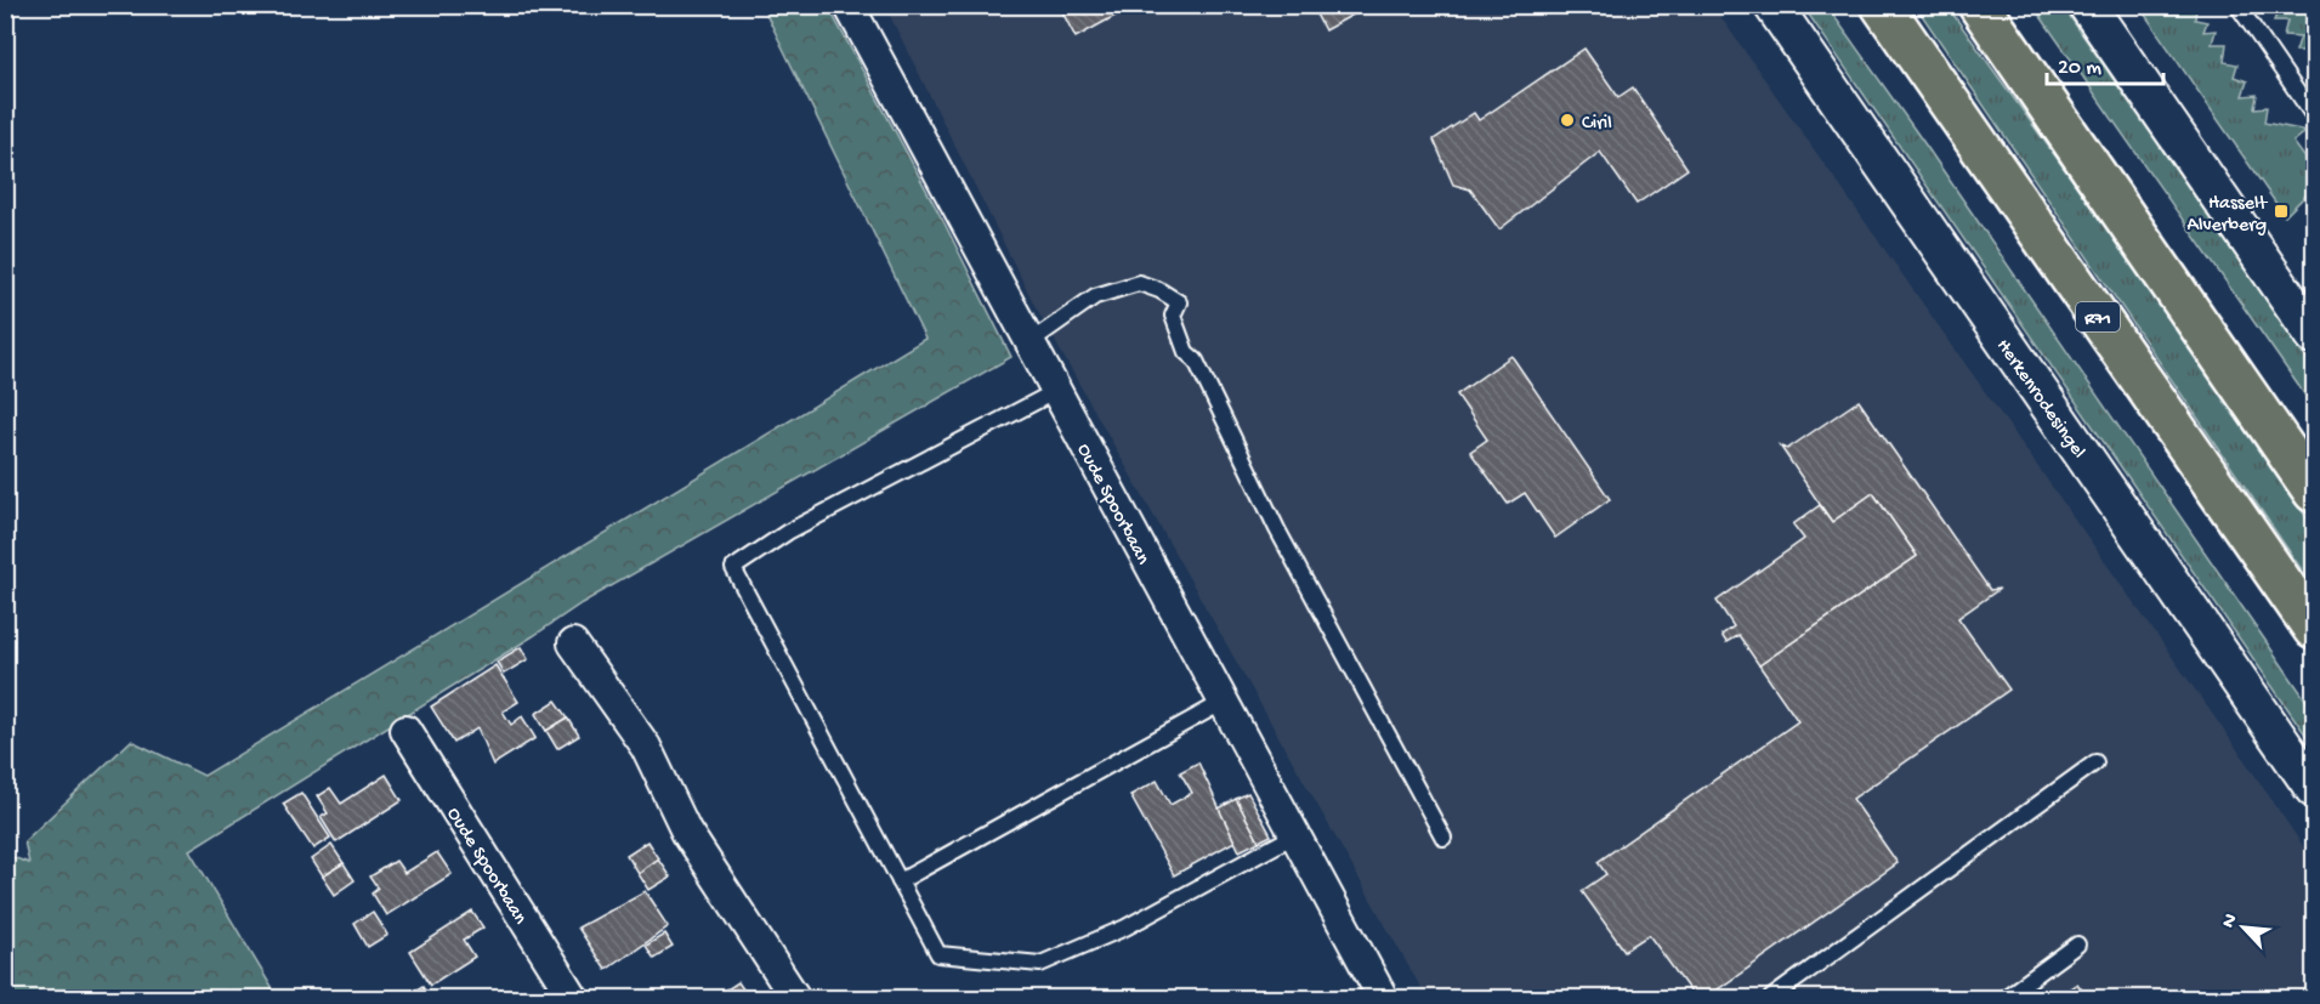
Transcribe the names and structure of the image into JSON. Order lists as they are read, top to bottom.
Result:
{
  "streets": {
    "highway": ["R71"],
    "street": ["Herkenrodesingel", "Oude Spoorbaan"]
  },
  "places": {
    "other": ["Ciril"],
    "transit": ["Hasselt Alverberg"]
  },
  "scale_bar": "20 m",
  "north": "top left"
}
